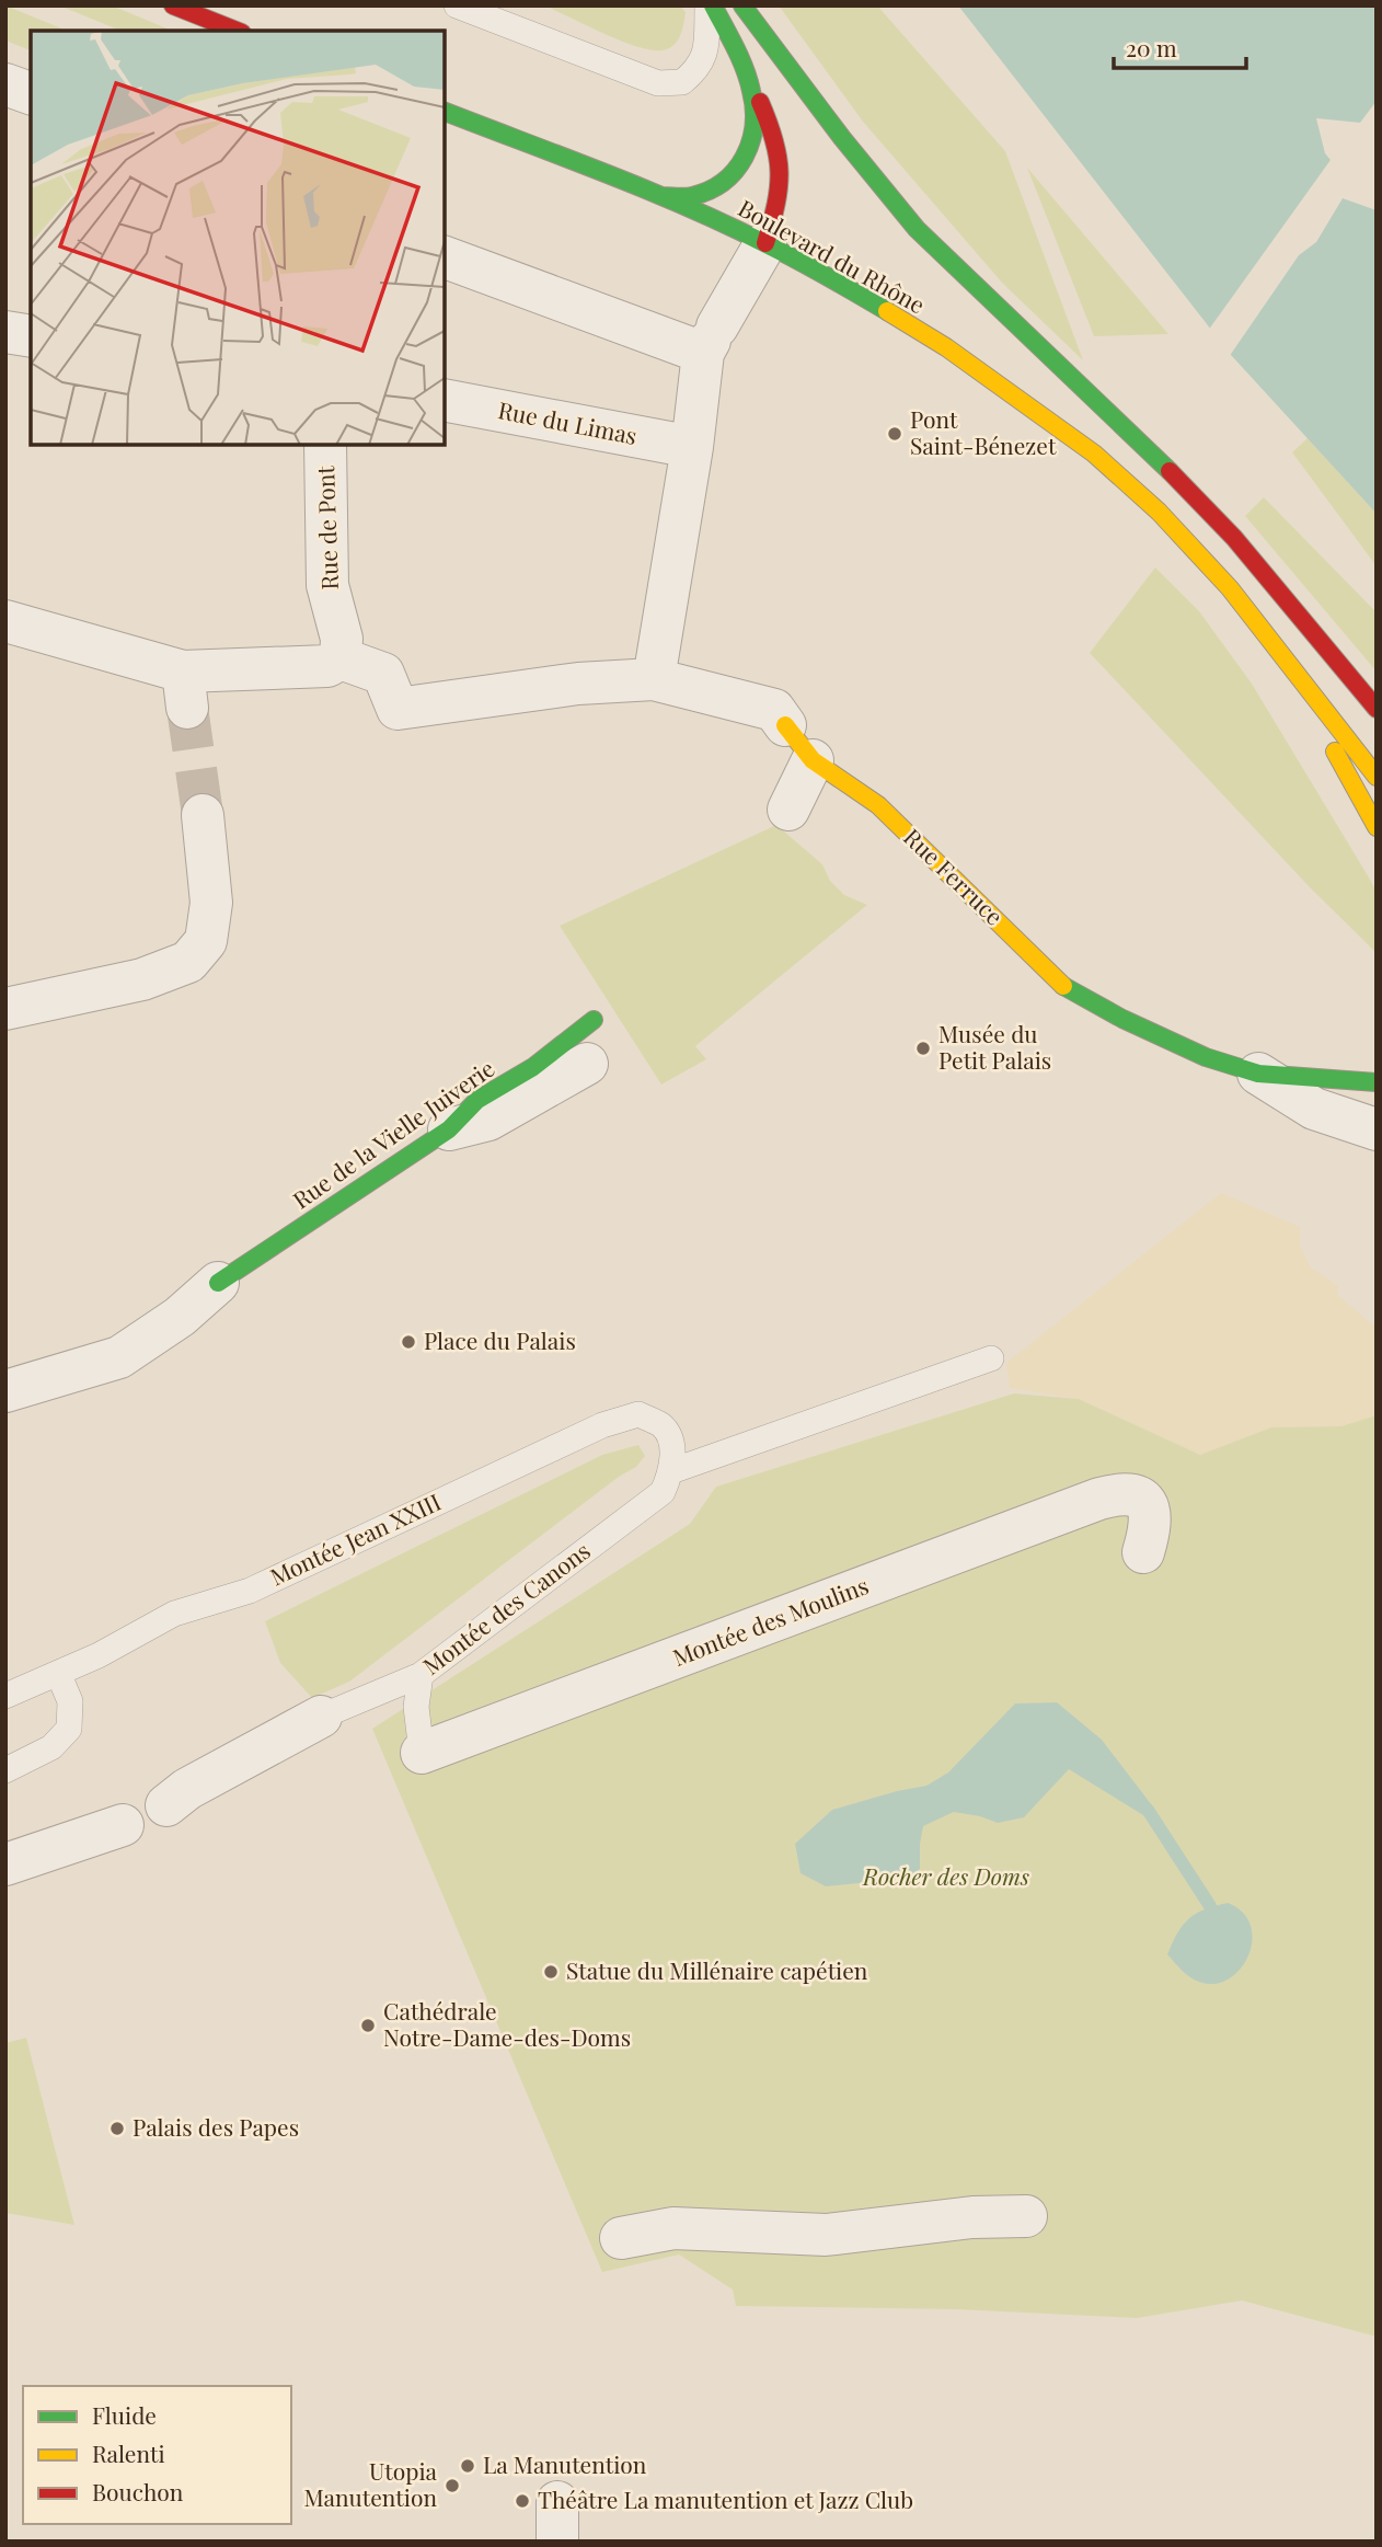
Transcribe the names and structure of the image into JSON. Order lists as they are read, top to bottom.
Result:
{
  "streets": {
    "main road": ["Boulevard du Rhône", "Rue Ferruce", "Rue de la Vielle Juiverie"],
    "street": ["Rue du Limas", "Rue de Pont", "Montée des Moulins"],
    "lane": ["Montée Jean XXIII", "Montée des Canons"]
  },
  "crossings": [
    ["Rue de Pont", "Rue Ferruce"],
    ["Montée Jean XXIII", "Montée des Canons"],
    ["Montée des Canons", "Montée des Moulins"]
  ],
  "parks": ["Rocher des Doms"],
  "places": [
    "Pont Saint-Bénezet",
    "Musée du Petit Palais",
    "Place du Palais",
    "Statue du Millénaire capétien",
    "Cathédrale Notre-Dame-des-Doms",
    "Palais des Papes",
    "La Manutention",
    "Utopia Manutention",
    "Théâtre La manutention et Jazz Club"
  ],
  "legend": ["Fluide", "Ralenti", "Bouchon"],
  "scale_bar": "20 m"
}
